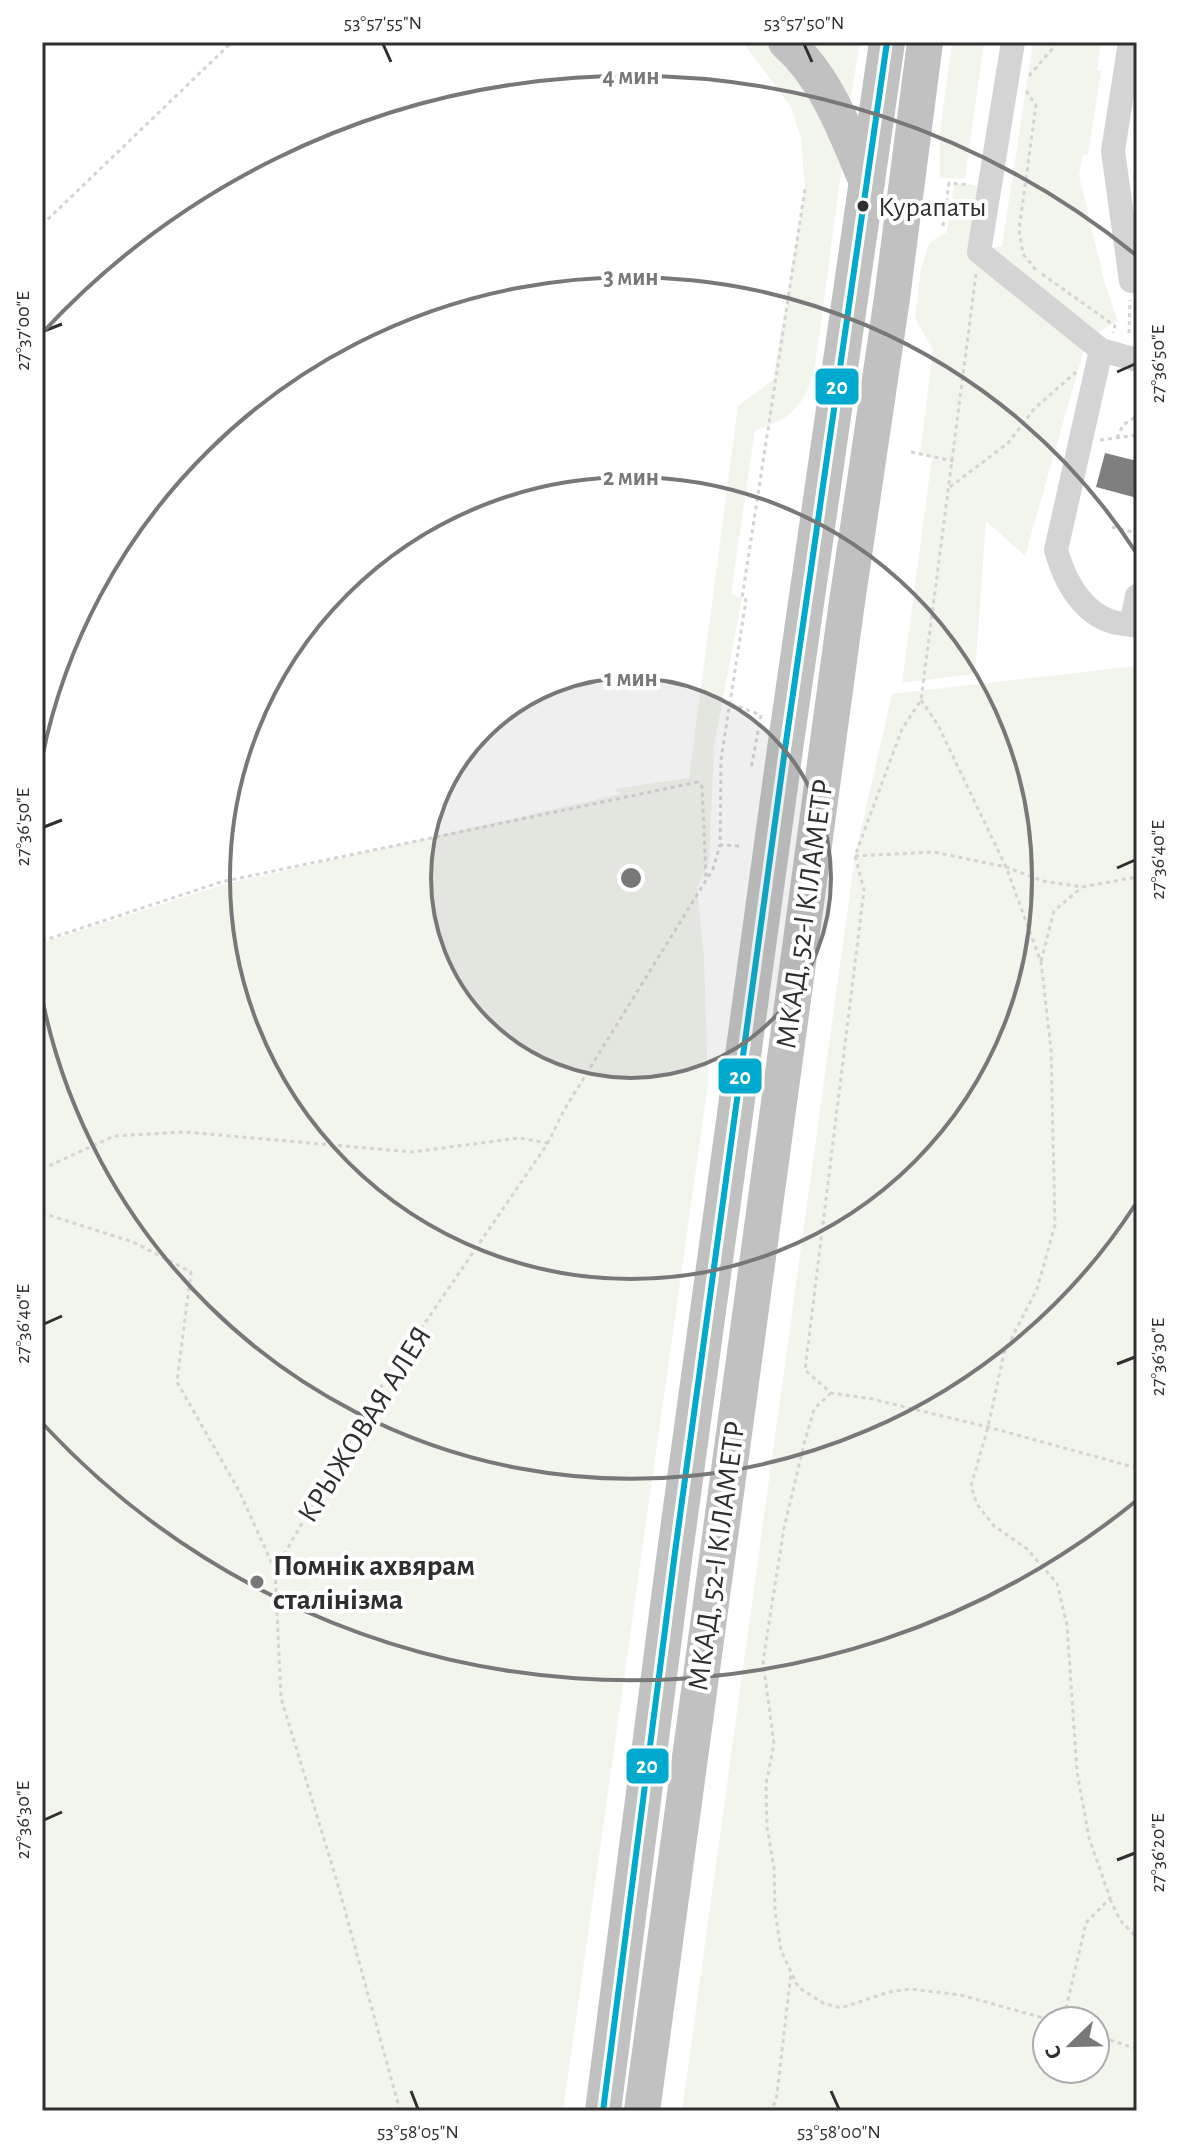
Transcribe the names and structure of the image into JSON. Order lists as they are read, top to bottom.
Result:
{
  "streets": {
    "highway": ["МКАД, 52-І КІЛАМЕТР"],
    "path": ["КРЫЖОВАЯ АЛЕЯ"]
  },
  "places": ["Курапаты", "Помнік ахвярам сталінізма"],
  "lines": ["transit line 20"],
  "north": "bottom left",
  "coordinates": [
    "53°57'55\"N",
    "53°57'50\"N",
    "27°37'00\"E",
    "27°36'50\"E",
    "27°36'40\"E",
    "27°36'30\"E",
    "27°36'20\"E",
    "53°58'05\"N",
    "53°58'00\"N"
  ],
  "rings": [
    "4 мин",
    "3 мин",
    "2 мин",
    "1 мин"
  ]
}
